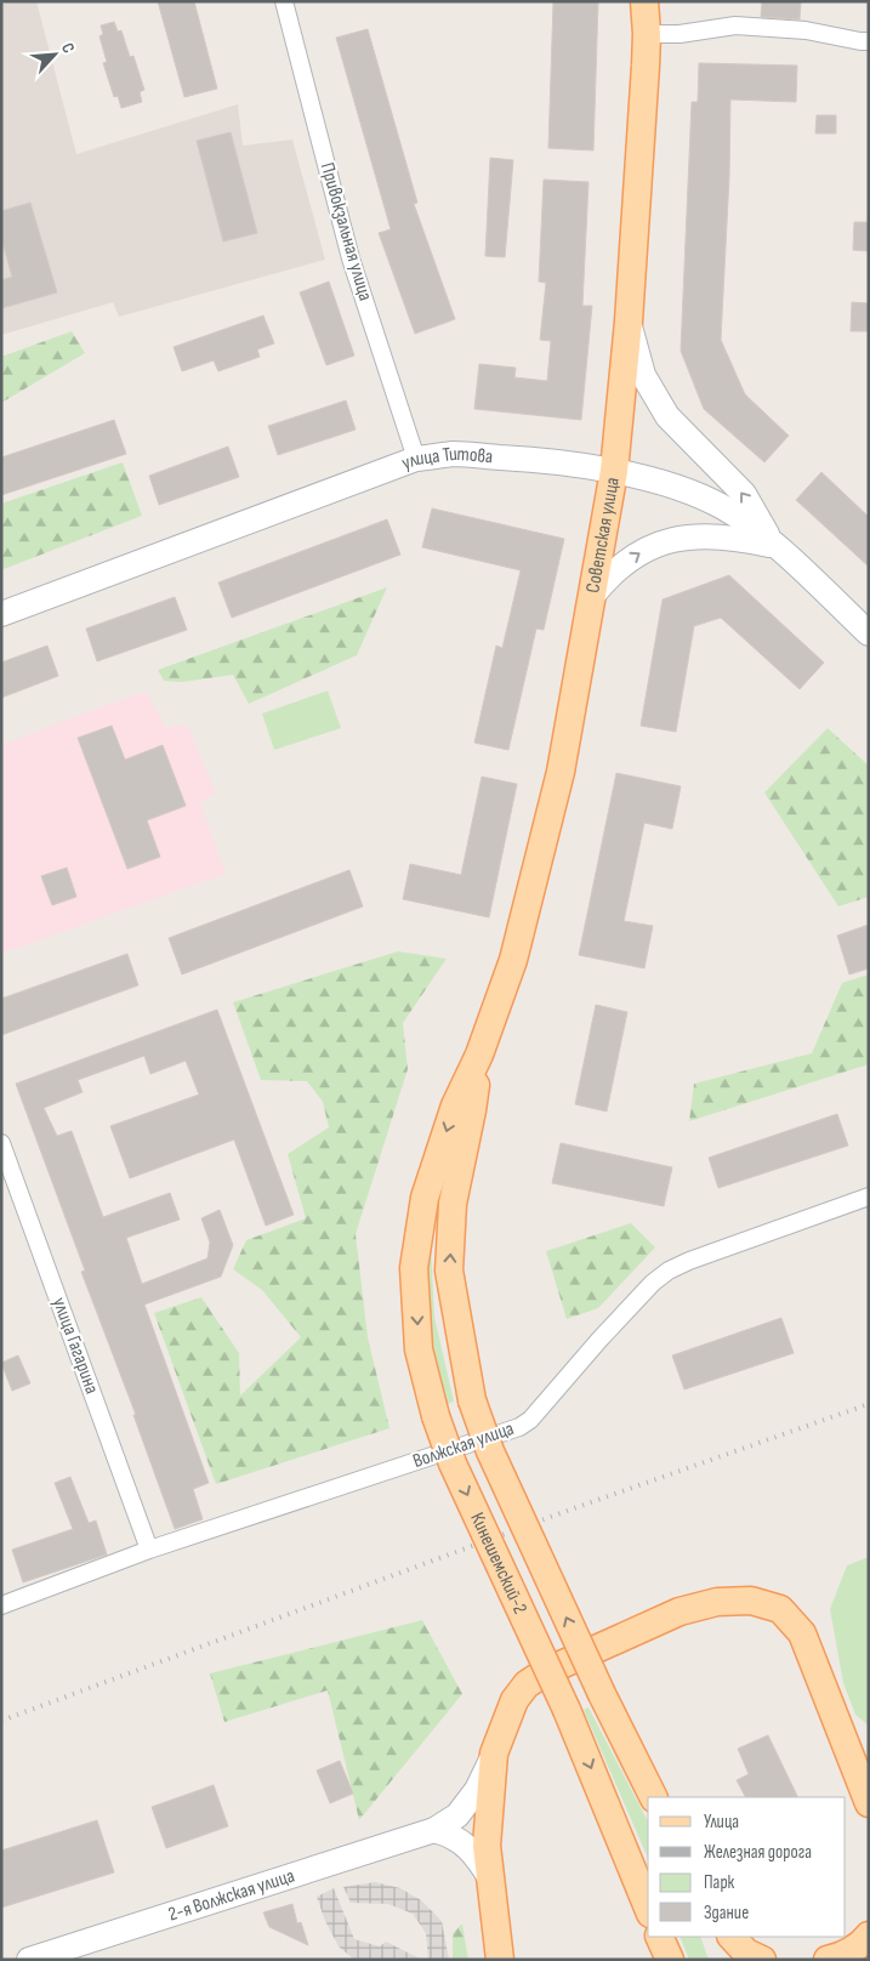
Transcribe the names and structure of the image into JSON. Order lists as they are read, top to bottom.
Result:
{
  "streets": {
    "main road": [
      "улица Титова",
      "Советская улица",
      "Кинешемский-2",
      "2-я Волжская улица"
    ],
    "street": ["Привокзальная улица", "улица Гагарина", "Волжская улица"]
  },
  "crossings": [
    ["Привокзальная улица", "улица Титова"],
    ["улица Титова", "Советская улица"],
    ["Советская улица", "Кинешемский-2"],
    ["улица Гагарина", "Волжская улица"]
  ],
  "legend": [
    "Улица",
    "Железная дорога",
    "Парк",
    "Здание"
  ],
  "north": "top right"
}
